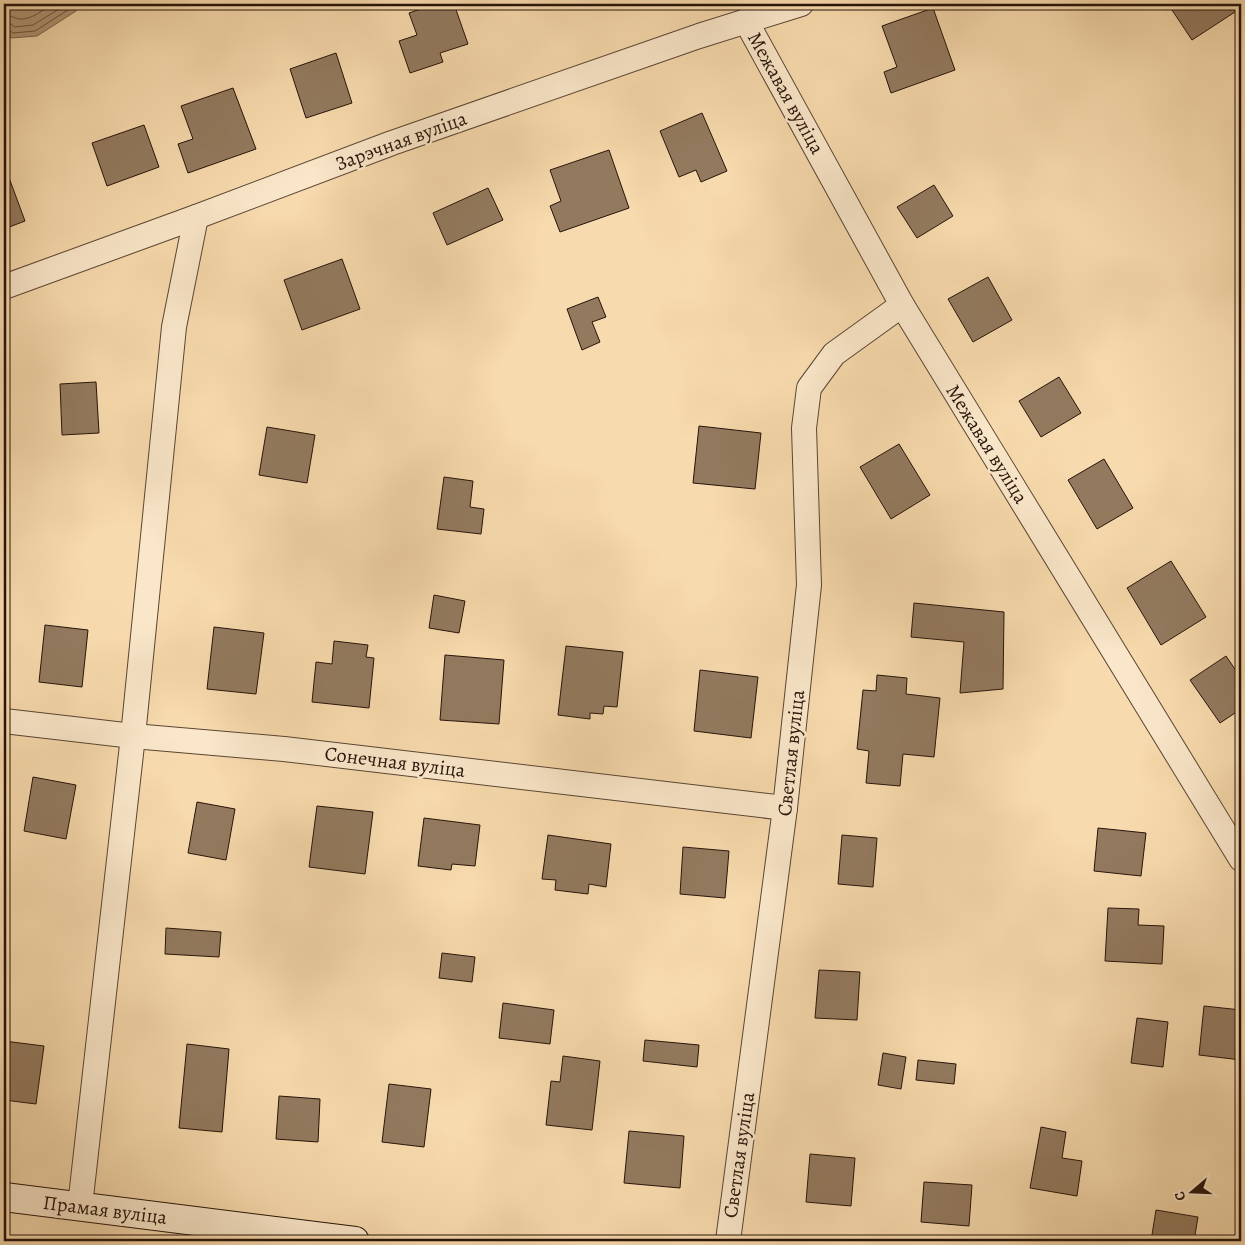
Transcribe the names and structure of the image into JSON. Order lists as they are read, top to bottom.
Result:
{
  "streets": {
    "street": [
      "Межавая вуліца",
      "Зарэчная вуліца",
      "Светлая вуліца",
      "Сонечная вуліца",
      "Прамая вуліца"
    ]
  },
  "crossings": [
    ["Межавая вуліца", "Зарэчная вуліца"],
    ["Межавая вуліца", "Светлая вуліца"],
    ["Светлая вуліца", "Сонечная вуліца"]
  ],
  "north": "left"
}
